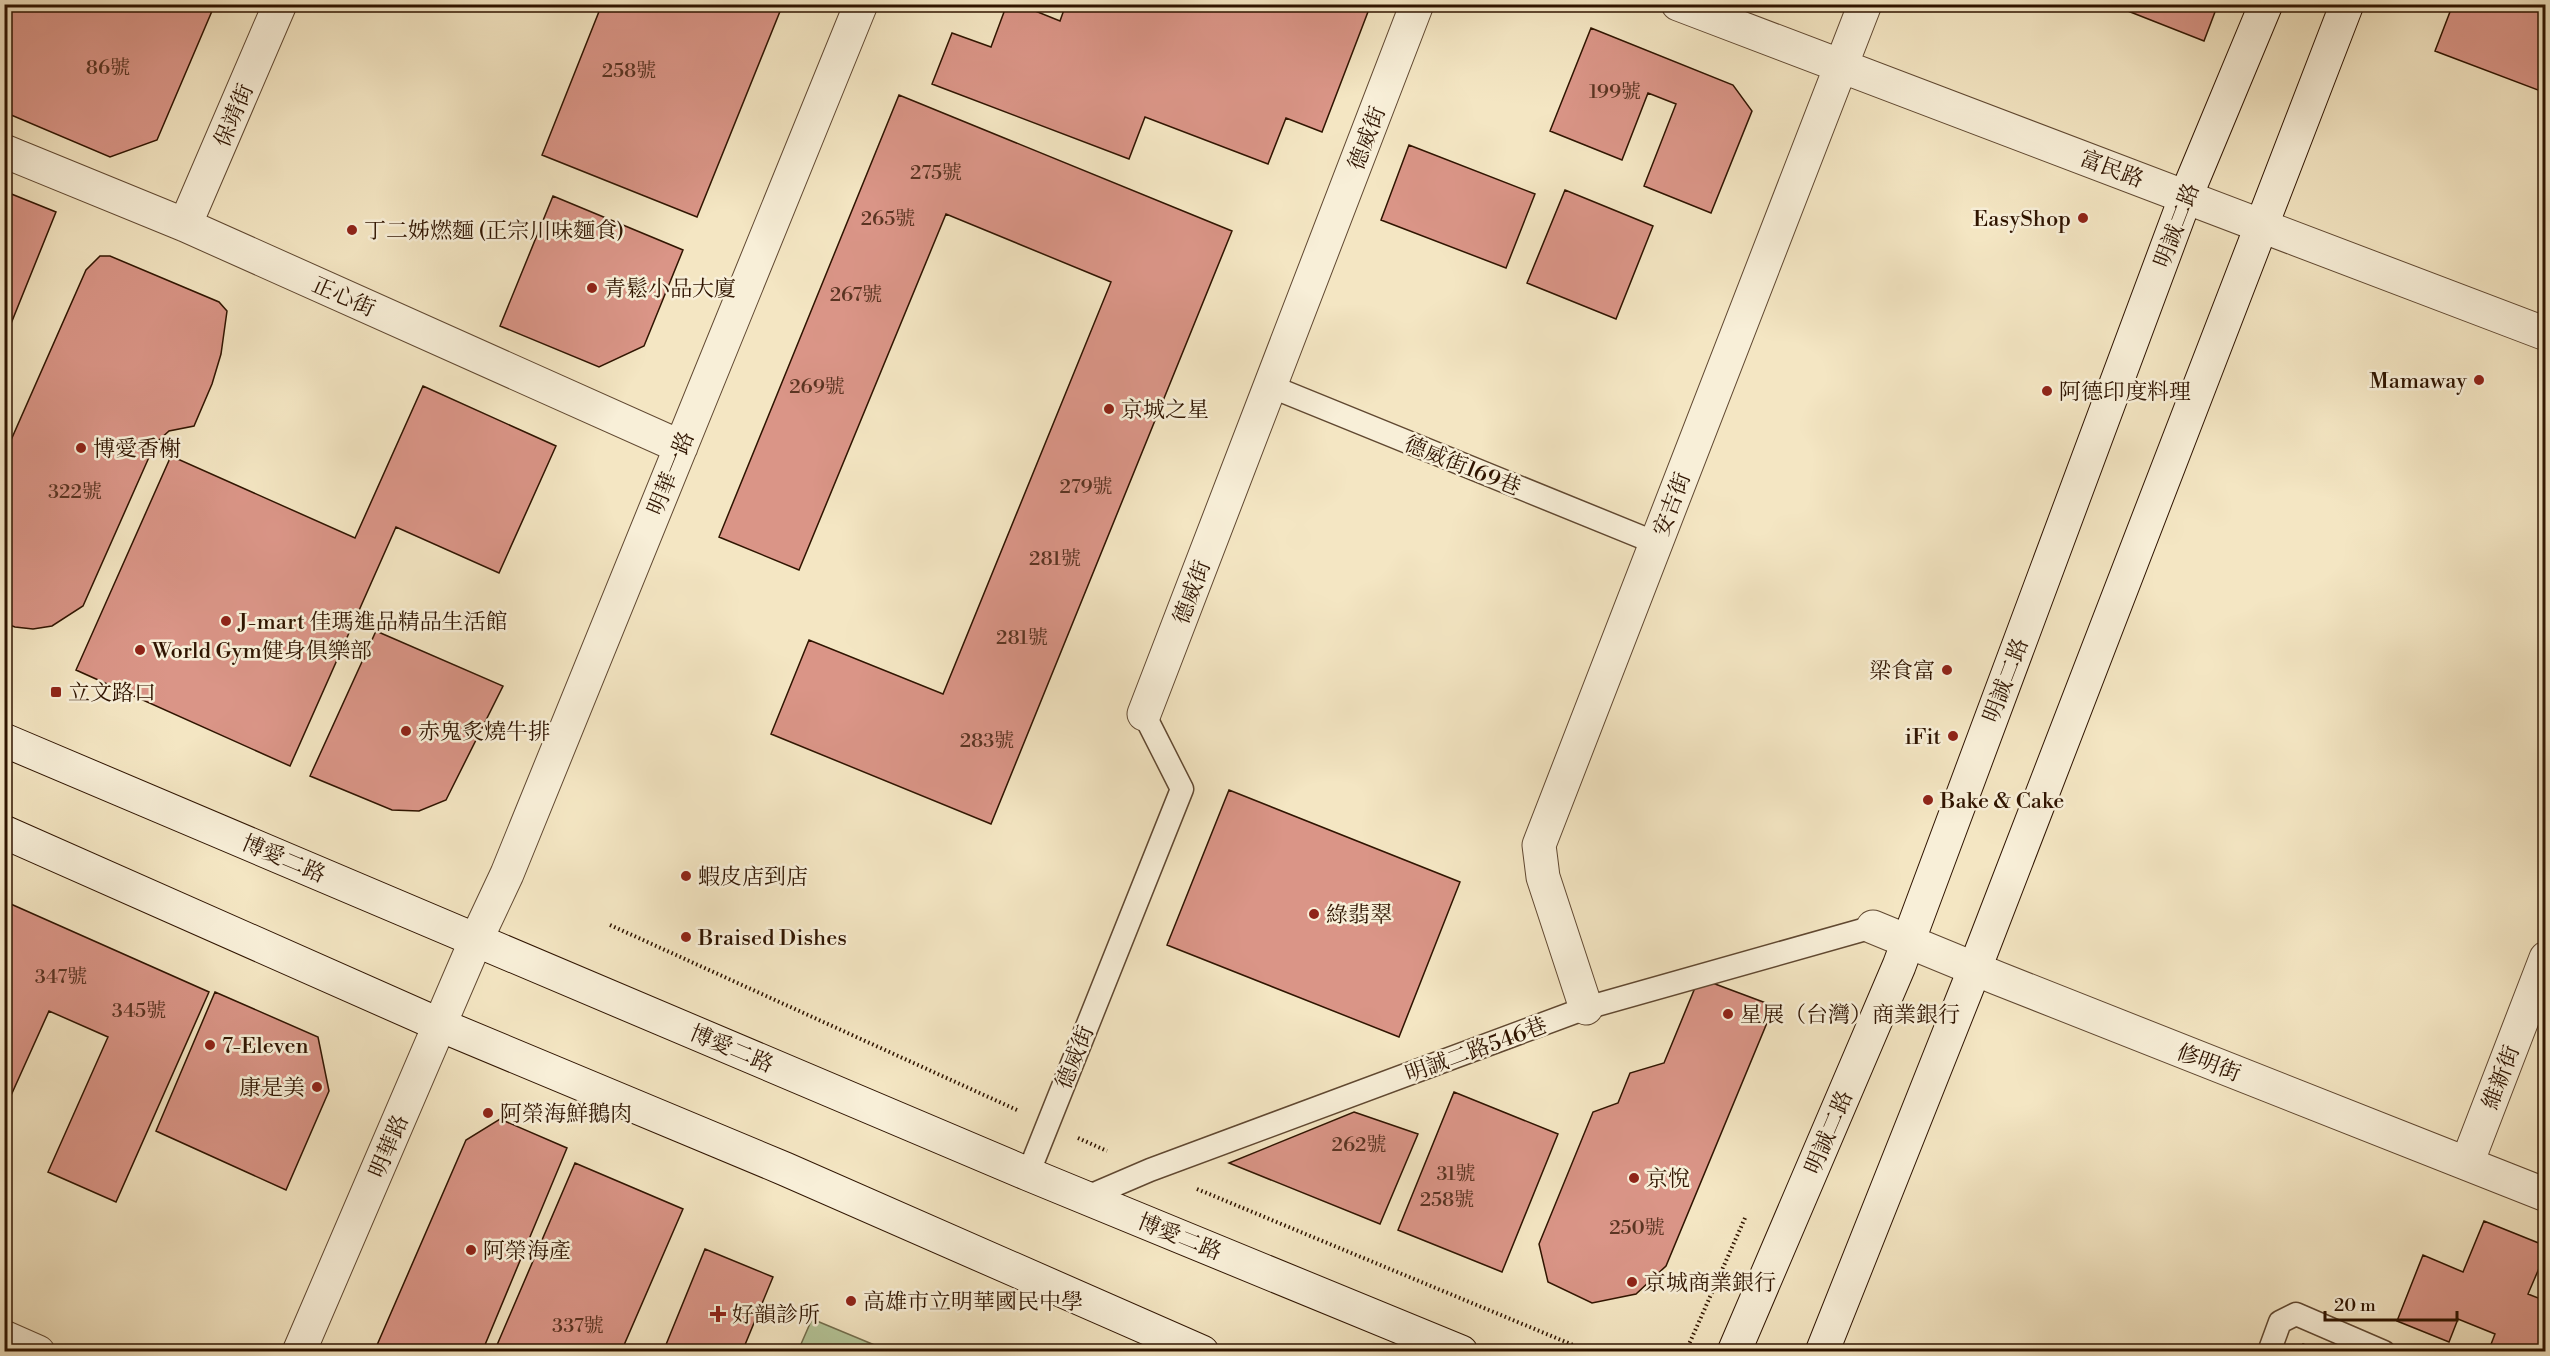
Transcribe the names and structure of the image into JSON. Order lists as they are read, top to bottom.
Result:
{
  "streets": {
    "street": [
      "保靖街",
      "德威街",
      "富民路",
      "明誠二路",
      "正心街",
      "明華一路",
      "安吉街",
      "博愛二路",
      "修明街",
      "維新街",
      "明華路"
    ],
    "lane": ["德威街169巷", "明誠二路546巷"]
  },
  "crossings": [
    ["保靖街", "正心街"],
    ["德威街", "德威街169巷"],
    ["德威街", "博愛二路"],
    ["富民路", "明誠二路"],
    ["富民路", "安吉街"],
    ["明誠二路", "修明街"],
    ["正心街", "明華一路"],
    ["德威街169巷", "安吉街"],
    ["明華一路", "博愛二路"],
    ["明華一路", "明華路"],
    ["安吉街", "明誠二路546巷"],
    ["博愛二路", "明誠二路546巷"],
    ["博愛二路", "明華路"],
    ["明誠二路546巷", "修明街"],
    ["修明街", "維新街"]
  ],
  "places": {
    "other": [
      "EasyShop",
      "丁二姊燃麵 (正宗川味麵食)",
      "青鬆小品大廈",
      "Mamaway",
      "阿德印度料理",
      "京城之星",
      "博愛香榭",
      "J-mart 佳瑪進品精品生活館",
      "World Gym健身俱樂部",
      "梁食富",
      "赤鬼炙燒牛排",
      "iFit",
      "Bake & Cake",
      "蝦皮店到店",
      "綠翡翠",
      "Braised Dishes",
      "星展（台灣）商業銀行",
      "7-Eleven",
      "康是美",
      "阿榮海鮮鵝肉",
      "京悅",
      "阿榮海產",
      "京城商業銀行",
      "高雄市立明華國民中學"
    ],
    "transit": ["立文路口"],
    "health": ["好韻診所"]
  },
  "house_numbers": [
    "86號",
    "258號",
    "199號",
    "275號",
    "265號",
    "267號",
    "269號",
    "279號",
    "322號",
    "281號",
    "281號",
    "283號",
    "347號",
    "345號",
    "262號",
    "31號",
    "258號",
    "250號",
    "337號"
  ],
  "scale_bar": "20 m"
}
